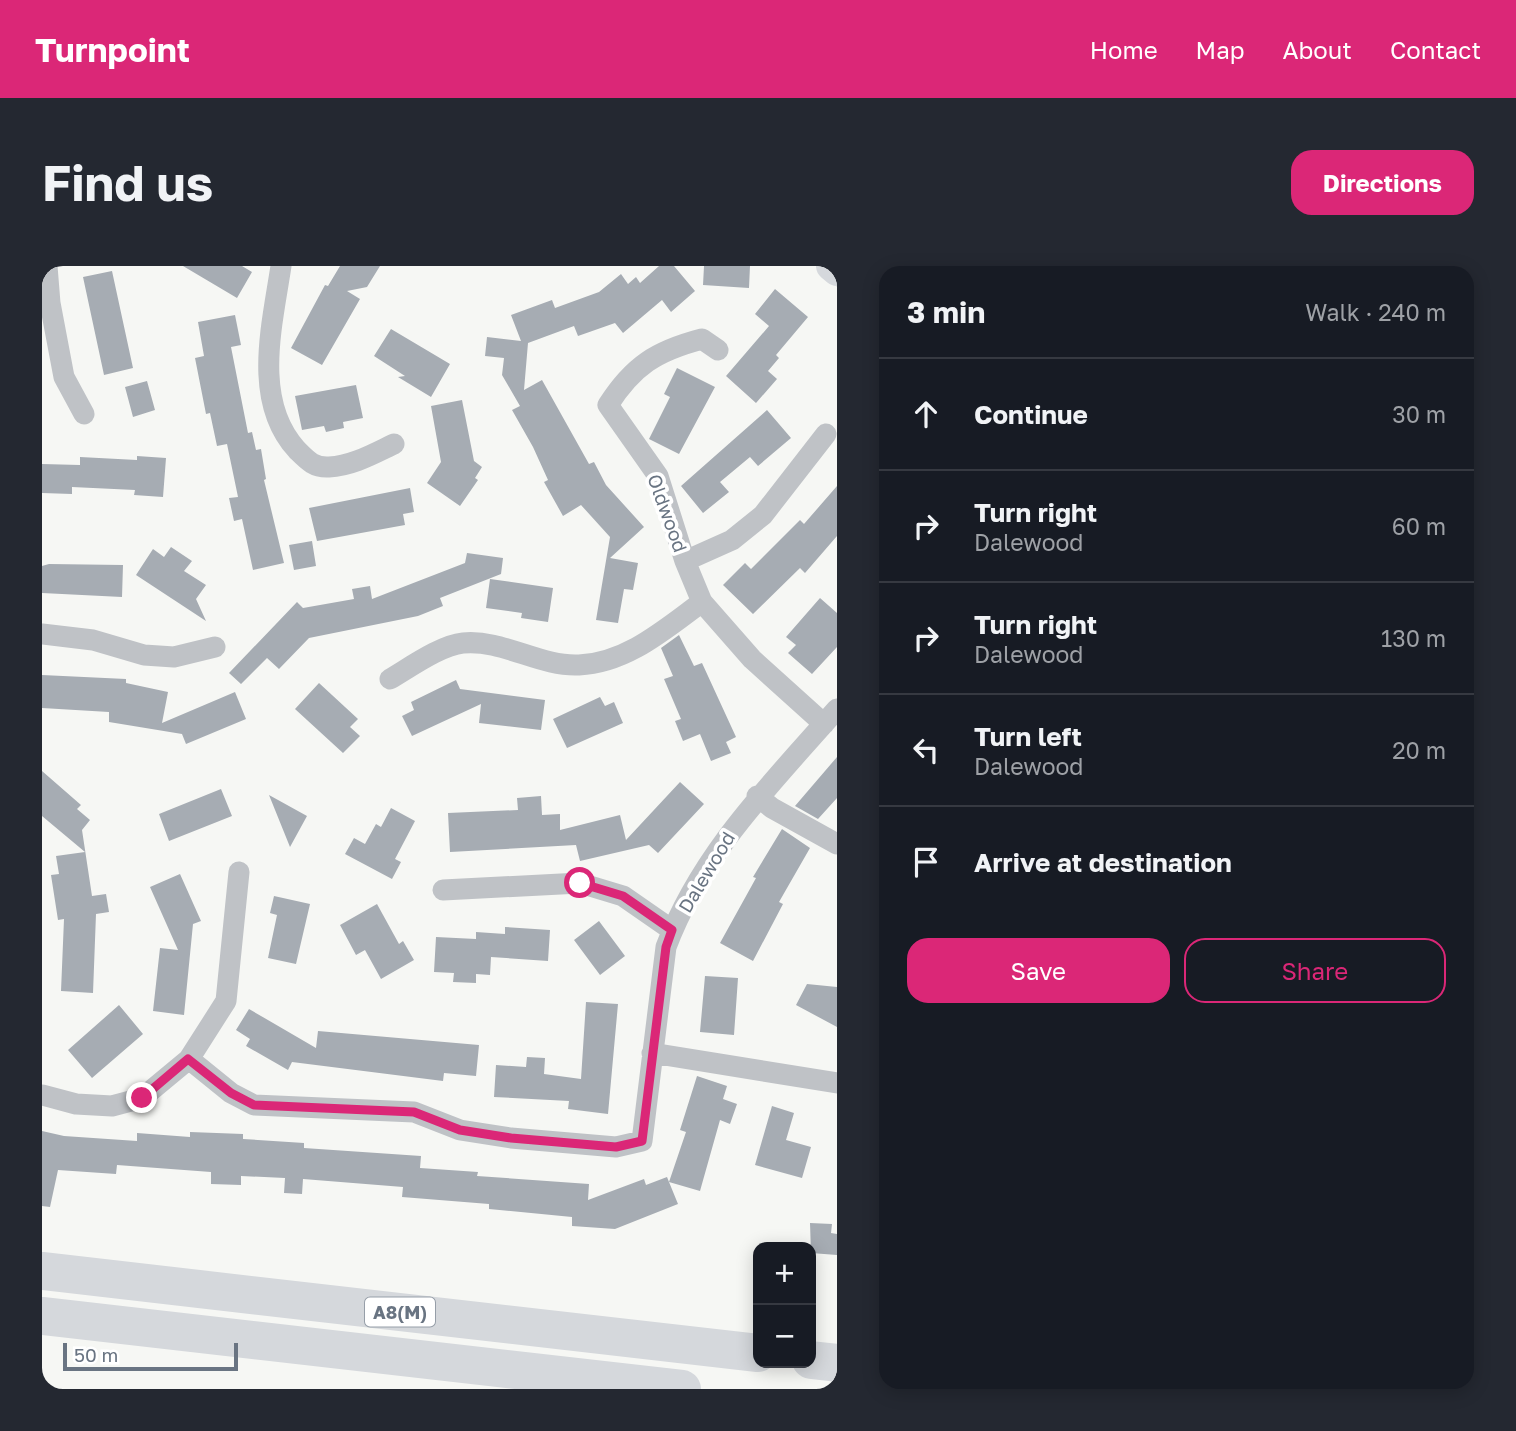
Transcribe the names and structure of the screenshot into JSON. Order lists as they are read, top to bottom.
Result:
{
  "streets": {
    "highway": ["A8(M)"],
    "street": ["Oldwood", "Dalewood"]
  },
  "crossings": [
    ["Oldwood", "Dalewood"]
  ],
  "scale_bar": "50 m",
  "page": {
    "header": "Turnpoint",
    "nav": [
      "Home",
      "Map",
      "About",
      "Contact"
    ],
    "buttons": [
      "Directions",
      ["Save", "Share"]
    ],
    "title": "Find us",
    "heading": ["3 min", "Walk · 240 m"],
    "list": [
      ["Continue", "30 m"],
      ["Turn right", "Dalewood", "60 m"],
      ["Turn right", "Dalewood", "130 m"],
      ["Turn left", "Dalewood", "20 m"],
      "Arrive at destination"
    ],
    "map_buttons": ["+", "−"],
    "scale": "50 m"
  }
}
